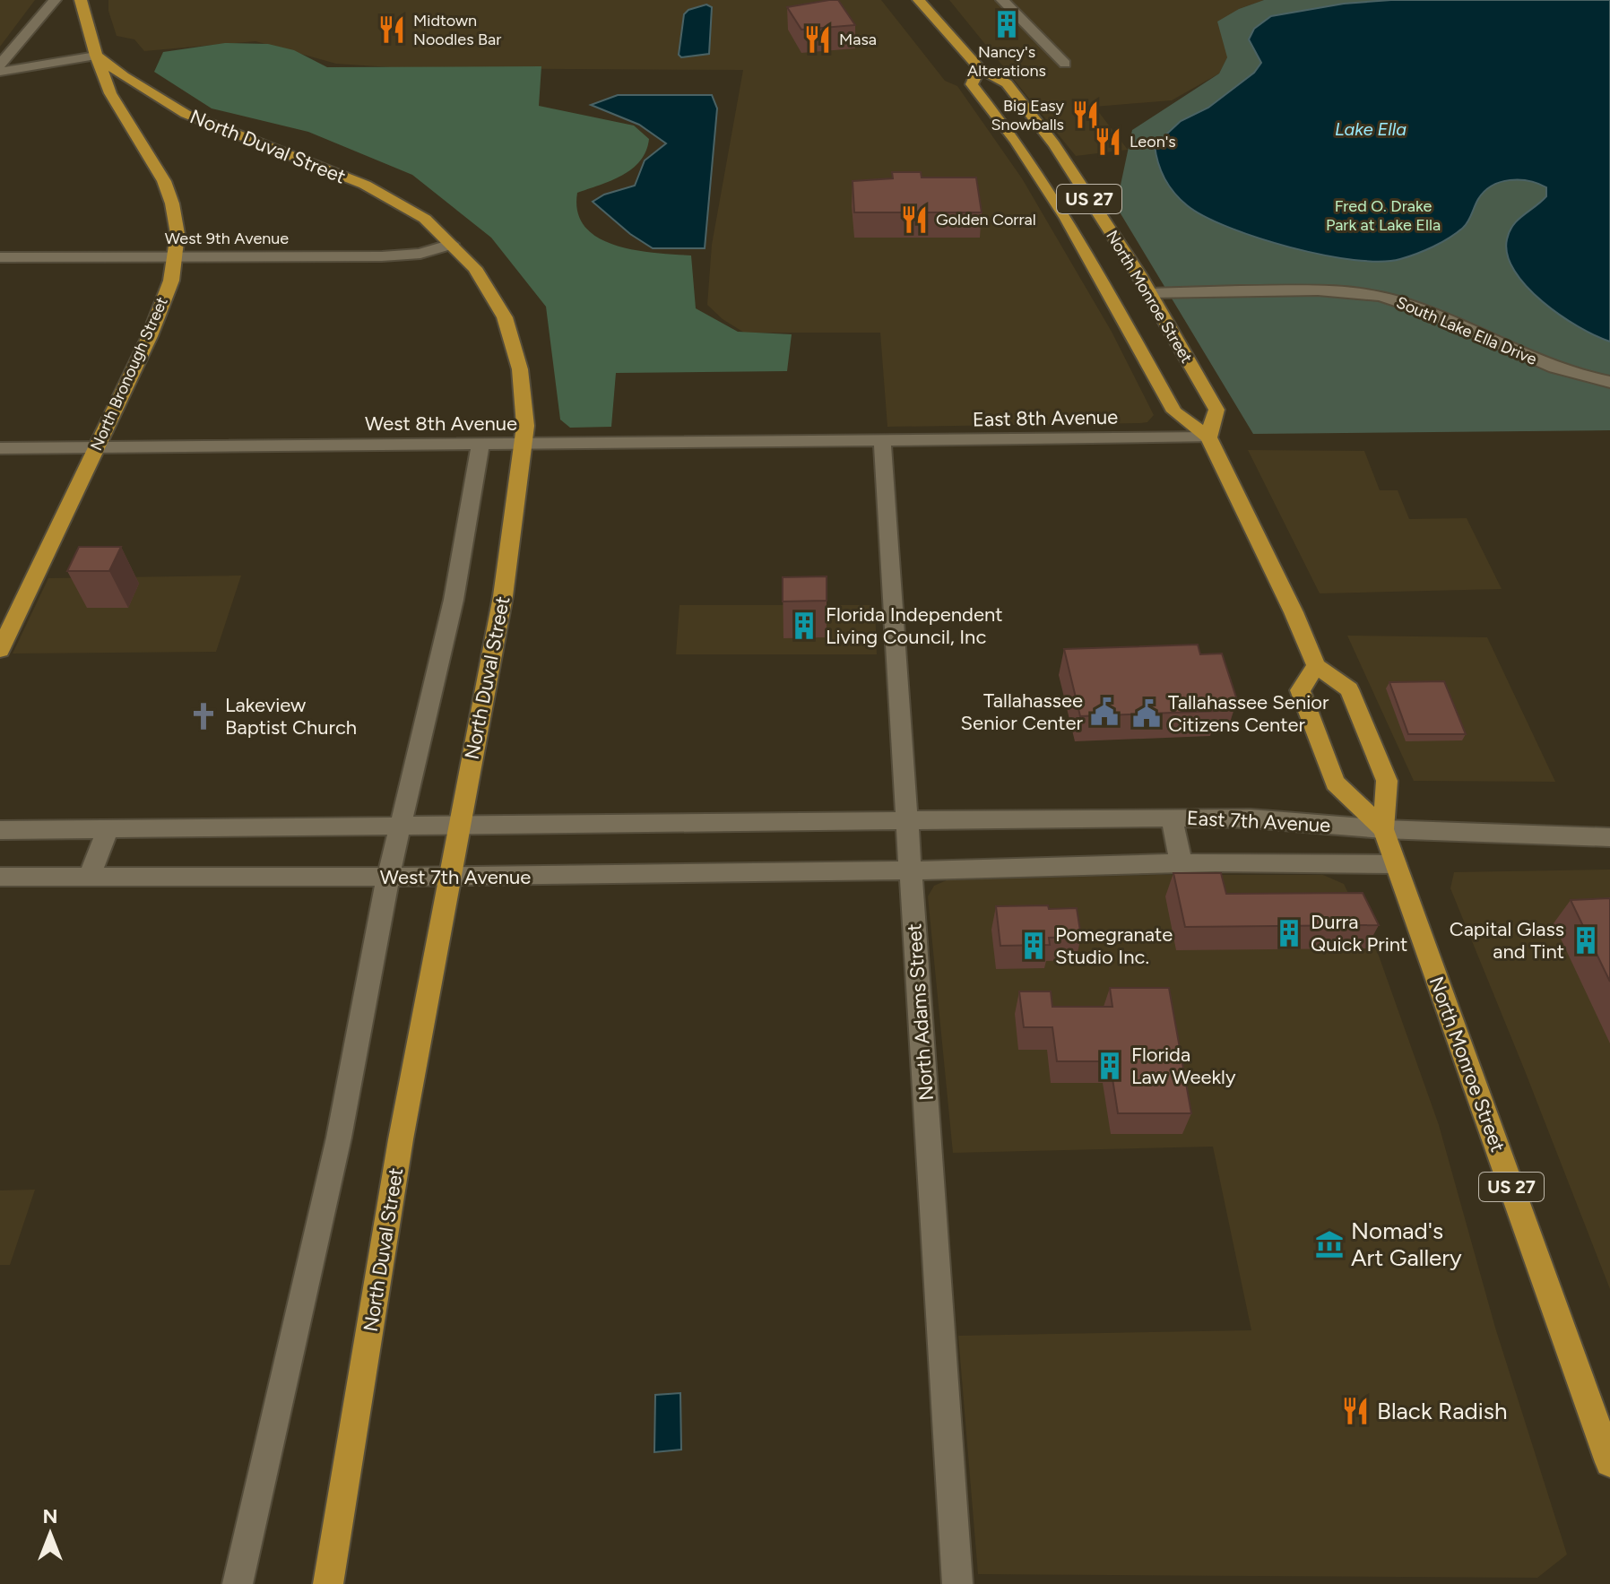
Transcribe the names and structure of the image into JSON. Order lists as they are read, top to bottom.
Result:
{
  "streets": {
    "main road": [
      "North Duval Street",
      "US 27",
      "North Monroe Street",
      "North Bronough Street"
    ],
    "street": [
      "West 9th Avenue",
      "South Lake Ella Drive",
      "East 8th Avenue",
      "West 8th Avenue",
      "East 7th Avenue",
      "West 7th Avenue",
      "North Adams Street"
    ]
  },
  "crossings": [
    ["North Duval Street", "West 9th Avenue"],
    ["North Duval Street", "North Bronough Street"],
    ["North Duval Street", "West 8th Avenue"],
    ["North Duval Street", "West 7th Avenue"],
    ["West 9th Avenue", "North Bronough Street"],
    ["North Monroe Street", "South Lake Ella Drive"],
    ["North Monroe Street", "East 8th Avenue"],
    ["North Monroe Street", "East 7th Avenue"],
    ["North Bronough Street", "West 8th Avenue"],
    ["East 8th Avenue", "West 8th Avenue"],
    ["East 8th Avenue", "North Adams Street"],
    ["West 8th Avenue", "North Adams Street"],
    ["East 7th Avenue", "West 7th Avenue"],
    ["East 7th Avenue", "North Adams Street"],
    ["West 7th Avenue", "North Adams Street"]
  ],
  "water": ["Lake Ella"],
  "parks": ["Fred O. Drake Park at Lake Ella"],
  "places": {
    "building": [
      "Nancy's Alterations",
      "Florida Independent Living Council, Inc",
      "Durra Quick Print",
      "Capital Glass and Tint",
      "Pomegranate Studio Inc.",
      "Florida Law Weekly"
    ],
    "restaurant": [
      "Midtown Noodles Bar",
      "Masa",
      "Big Easy Snowballs",
      "Leon's",
      "Golden Corral",
      "Black Radish"
    ],
    "public building": ["Tallahassee Senior Center", "Tallahassee Senior Citizens Center"],
    "church": ["Lakeview Baptist Church"],
    "museum": ["Nomad's Art Gallery"]
  },
  "north": "top"
}
